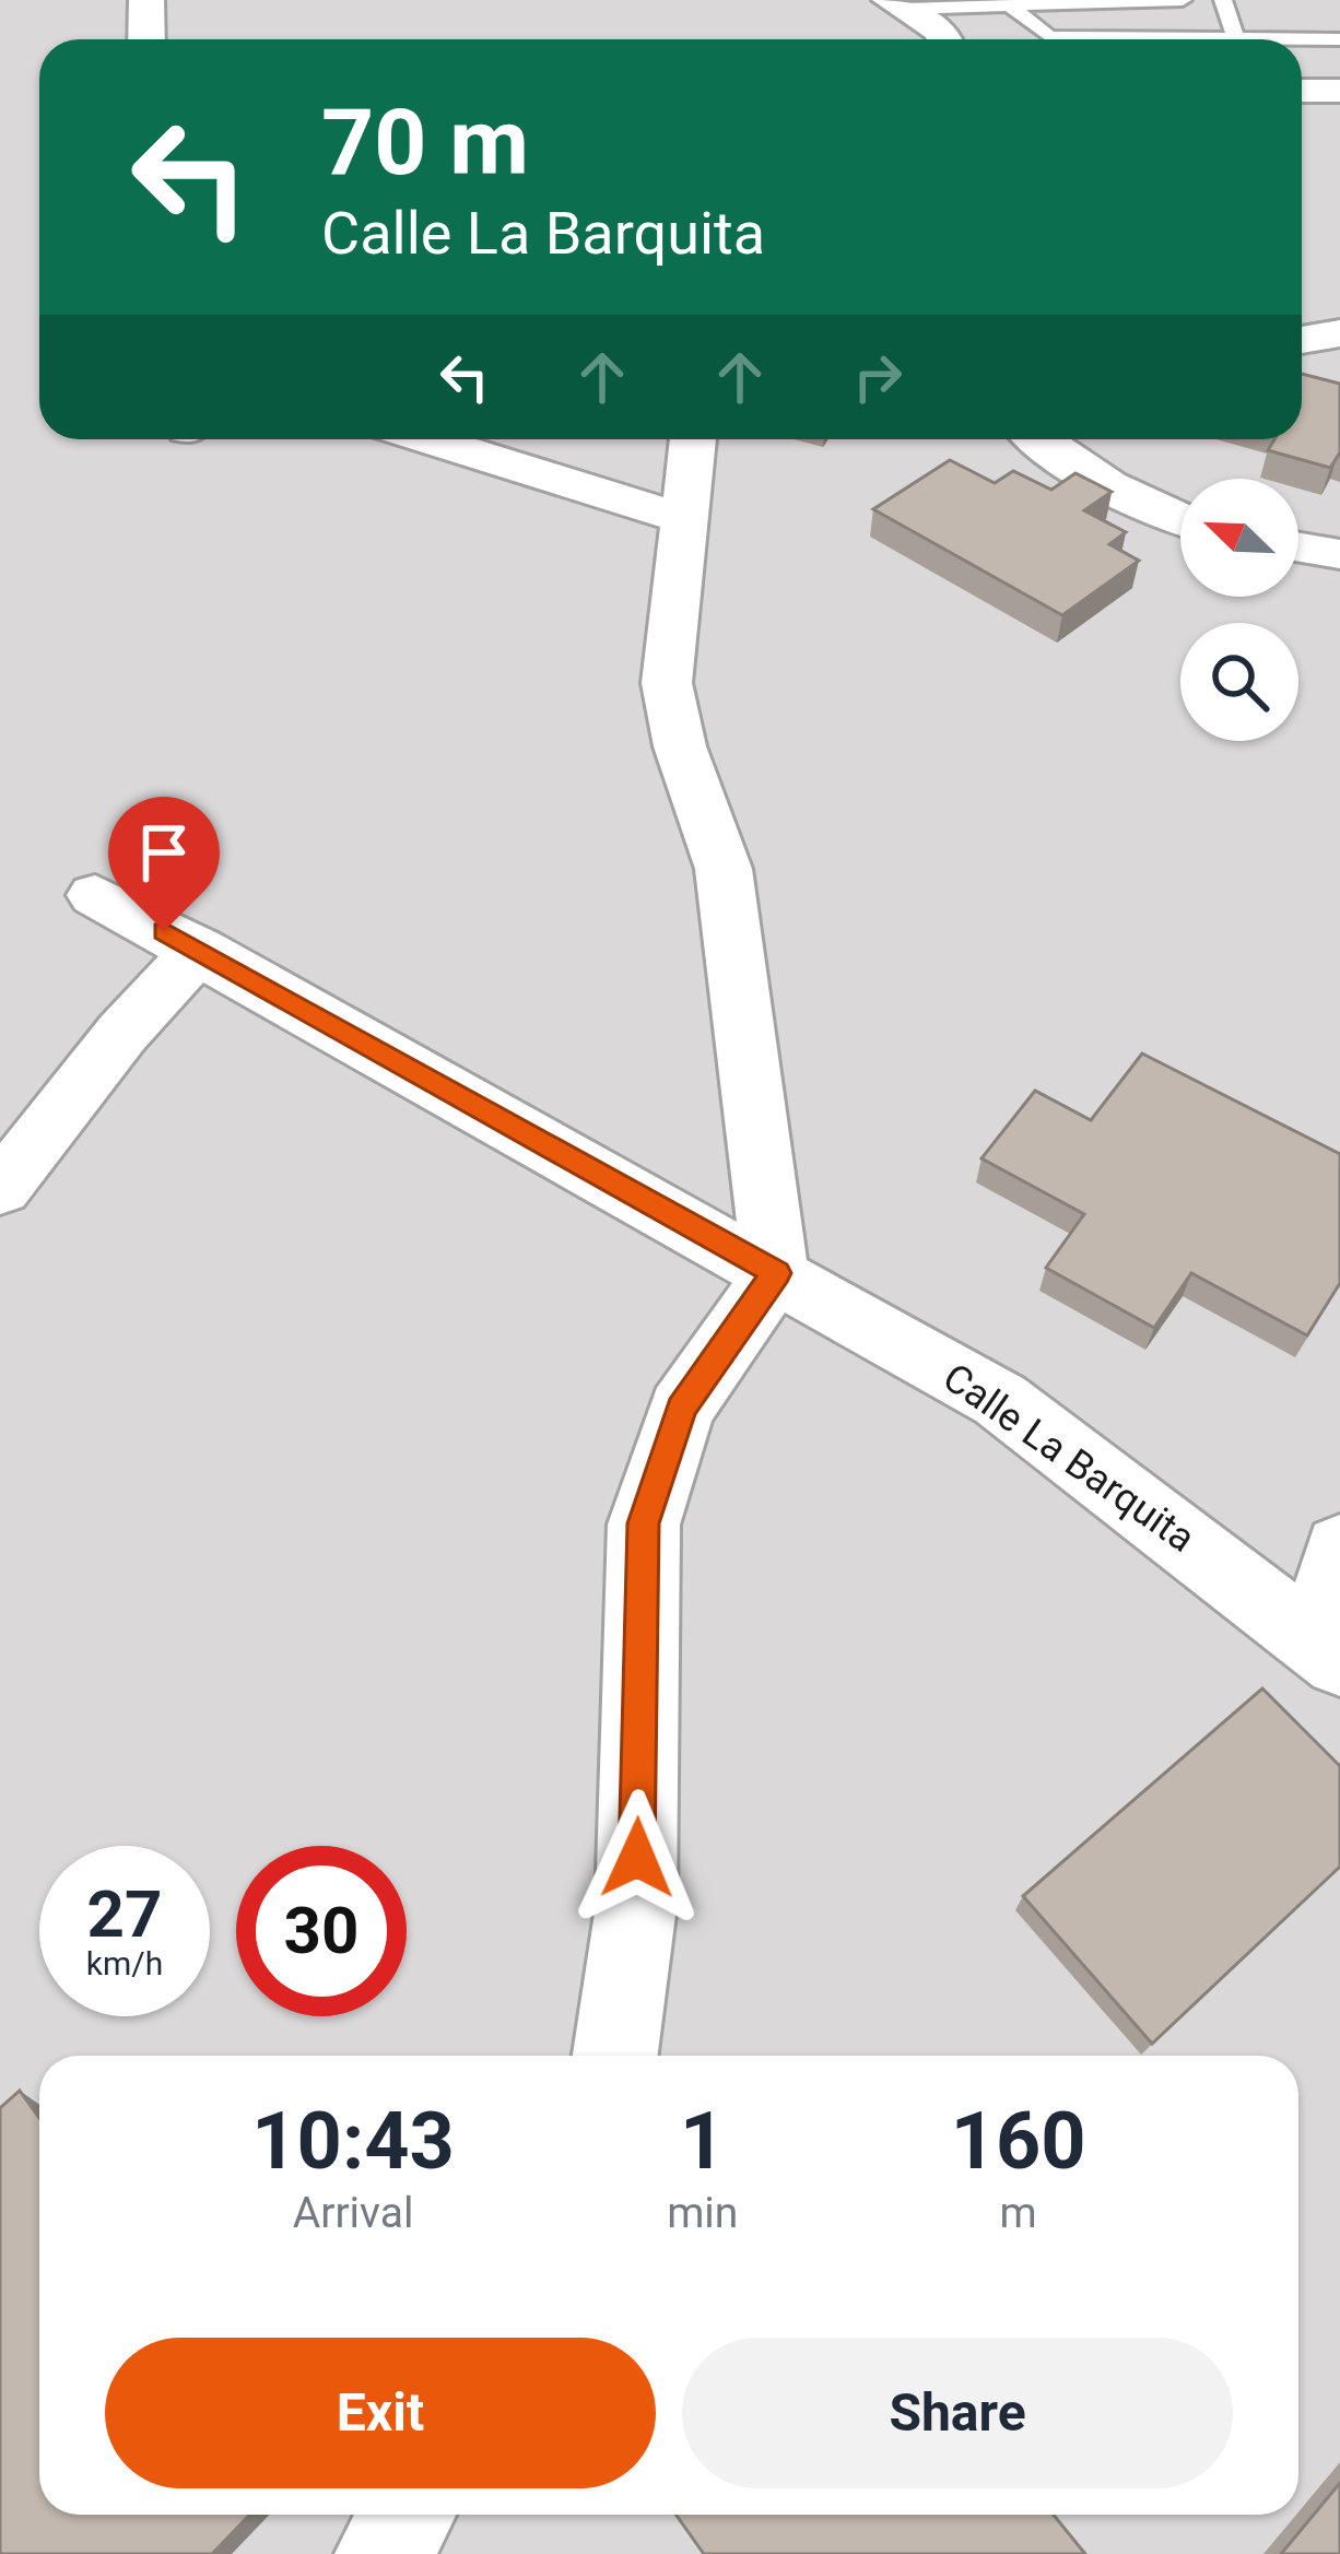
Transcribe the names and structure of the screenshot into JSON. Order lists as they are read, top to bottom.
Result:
{
  "streets": {
    "street": ["Calle La Barquita"]
  },
  "north": "top left",
  "page": {
    "turn": ["70 m", "Calle La Barquita"],
    "speed": "27 km/h",
    "limit": "30",
    "eta": [
      "10:43",
      "Arrival",
      "1",
      "min",
      "160",
      "m"
    ],
    "buttons": ["Exit", "Share"]
  }
}
